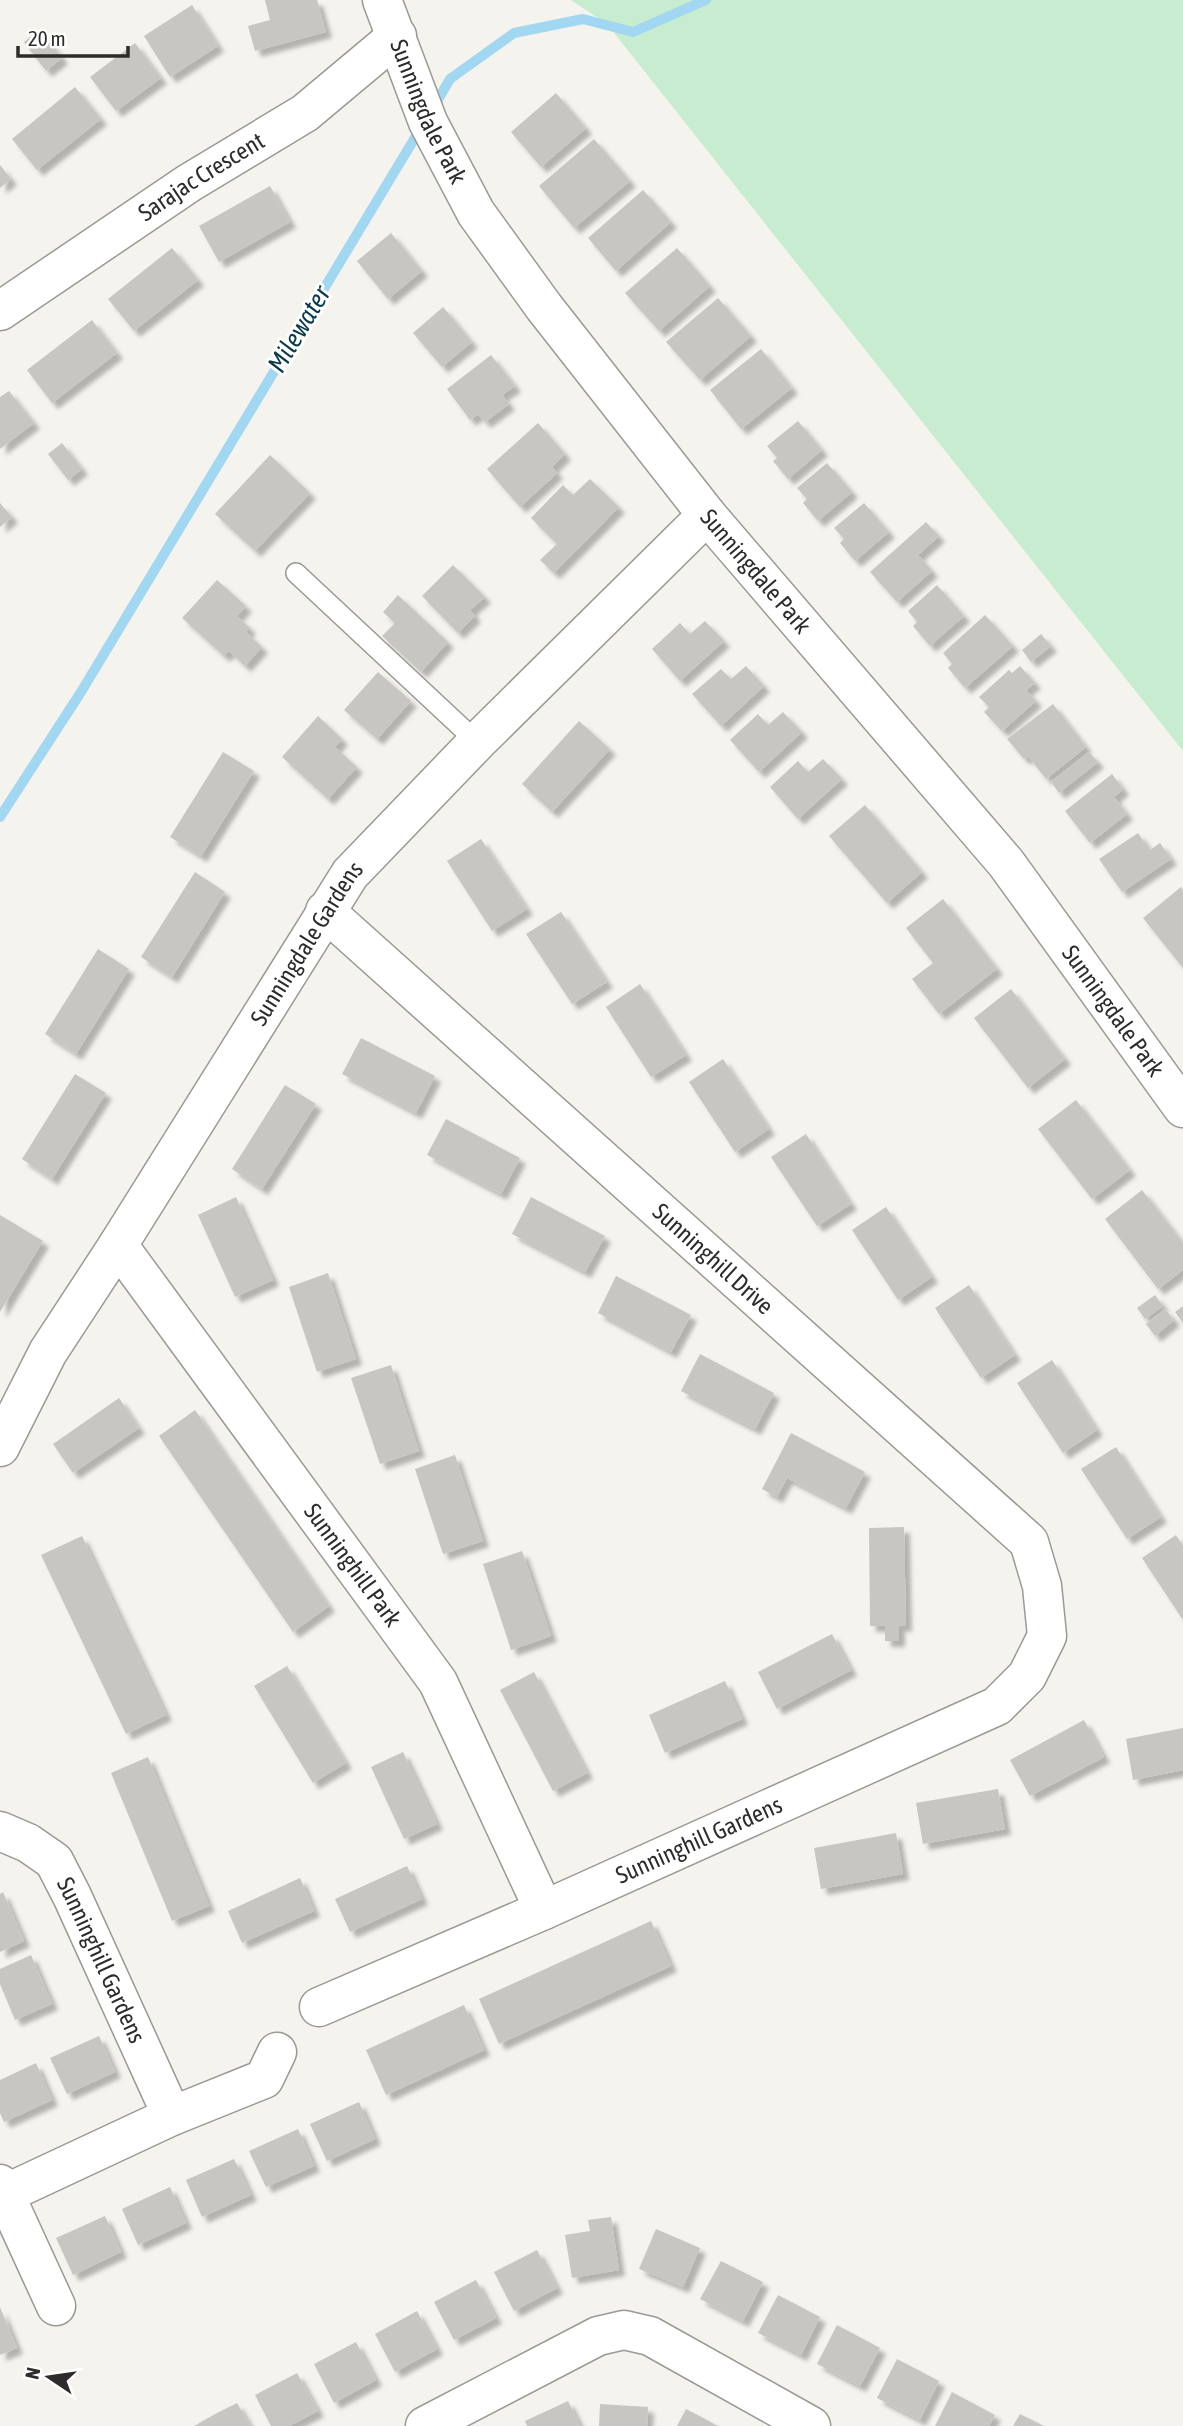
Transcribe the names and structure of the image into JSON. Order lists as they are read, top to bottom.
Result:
{
  "streets": {
    "street": [
      "Sunningdale Park",
      "Sarajac Crescent",
      "Sunningdale Gardens",
      "Sunninghill Drive",
      "Sunninghill Park",
      "Sunninghill Gardens"
    ]
  },
  "crossings": [
    ["Sunningdale Park", "Sarajac Crescent"],
    ["Sunningdale Park", "Sunningdale Gardens"],
    ["Sunningdale Gardens", "Sunninghill Drive"],
    ["Sunningdale Gardens", "Sunninghill Park"],
    ["Sunninghill Drive", "Sunninghill Gardens"],
    ["Sunninghill Park", "Sunninghill Gardens"]
  ],
  "water": ["Milewater"],
  "scale_bar": "20 m",
  "north": "left"
}
